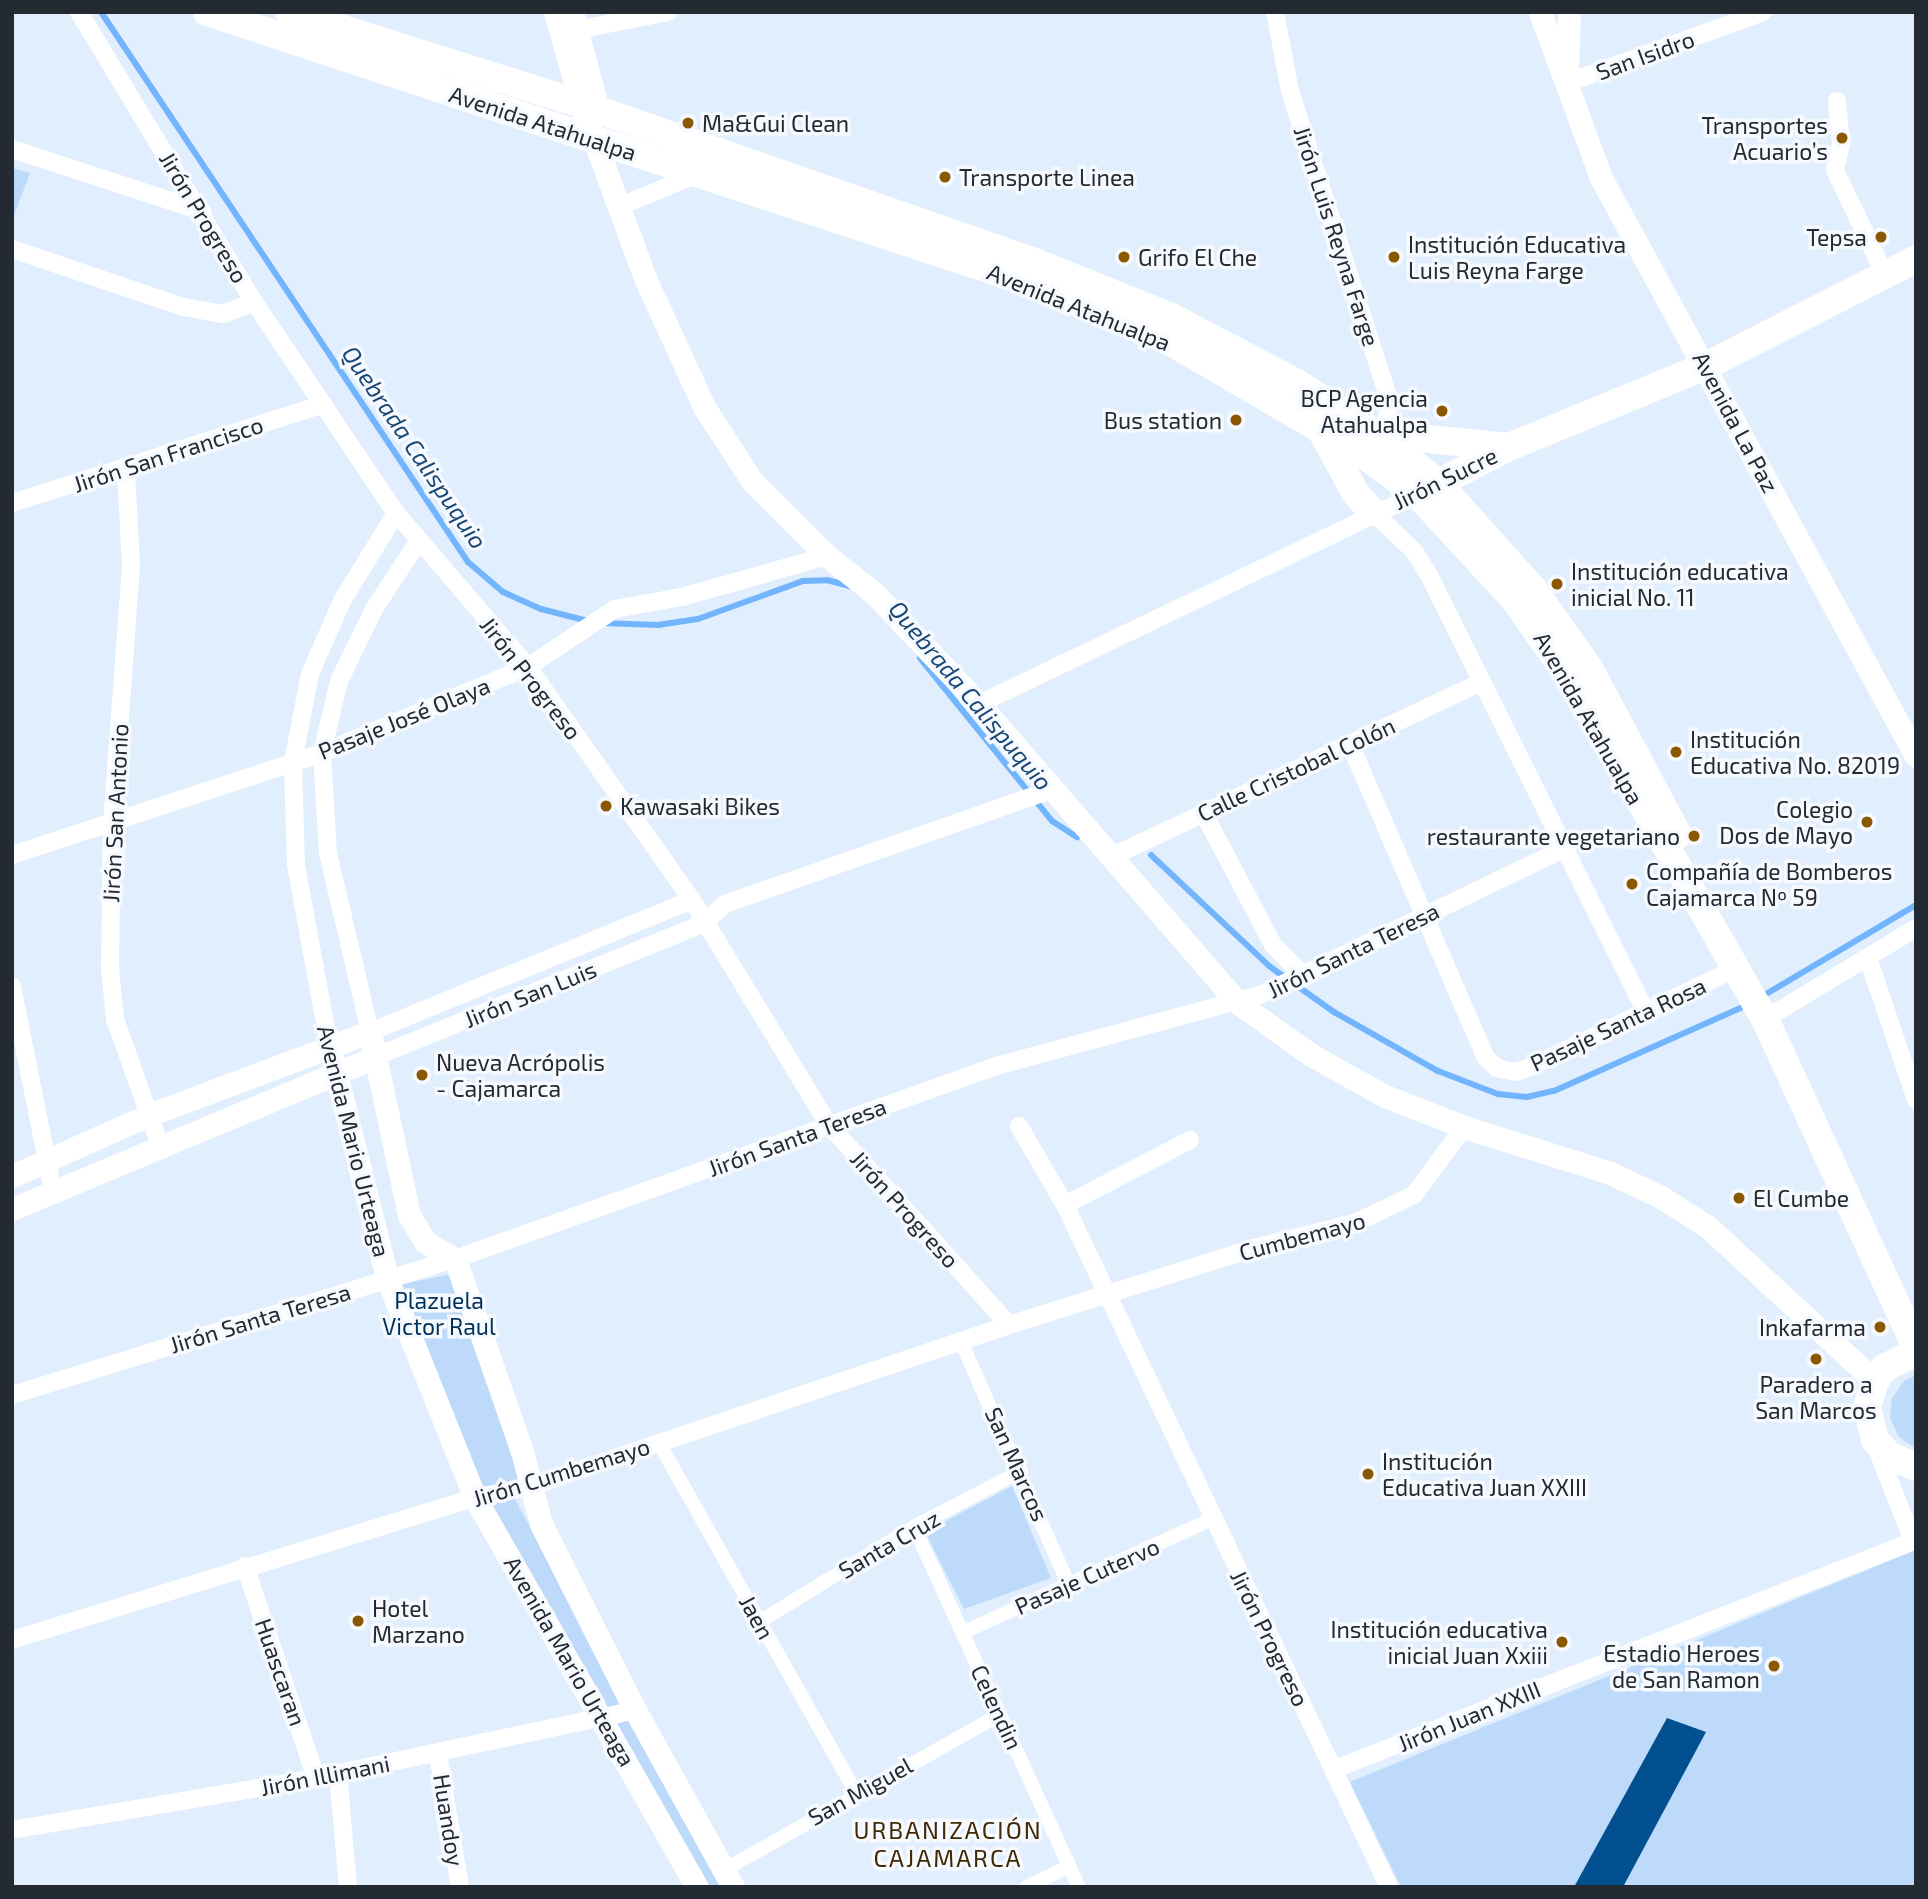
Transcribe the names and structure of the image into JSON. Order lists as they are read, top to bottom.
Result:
{
  "streets": {
    "main road": ["Avenida Atahualpa", "Jirón Sucre"],
    "street": [
      "San Isidro",
      "Jirón Progreso",
      "Jirón Luis Reyna Farge",
      "Avenida La Paz",
      "Jirón San Francisco",
      "Pasaje José Olaya",
      "Calle Cristobal Colón",
      "Jirón San Antonio",
      "Jirón Santa Teresa",
      "Jirón San Luis",
      "Pasaje Santa Rosa",
      "Avenida Mario Urteaga",
      "Cumbemayo",
      "San Marcos",
      "Jirón Cumbemayo",
      "Santa Cruz",
      "Pasaje Cutervo",
      "Jaen",
      "Huascaran",
      "Celendin",
      "Jirón Juan XXIII",
      "Jirón Illimani",
      "San Miguel",
      "Huandoy"
    ]
  },
  "crossings": [
    ["San Isidro", "Avenida La Paz"],
    ["Avenida Atahualpa", "Jirón Luis Reyna Farge"],
    ["Avenida Atahualpa", "Jirón Sucre"],
    ["Avenida Atahualpa", "Pasaje Santa Rosa"],
    ["Jirón Progreso", "Jirón San Francisco"],
    ["Jirón Progreso", "Pasaje José Olaya"],
    ["Jirón Progreso", "Jirón Santa Teresa"],
    ["Jirón Progreso", "Jirón San Luis"],
    ["Jirón Progreso", "Avenida Mario Urteaga"],
    ["Jirón Progreso", "Cumbemayo"],
    ["Jirón Progreso", "Jirón Cumbemayo"],
    ["Jirón Progreso", "Pasaje Cutervo"],
    ["Jirón Progreso", "Jirón Juan XXIII"],
    ["Avenida La Paz", "Jirón Sucre"],
    ["Jirón San Francisco", "Jirón San Antonio"],
    ["Pasaje José Olaya", "Jirón San Antonio"],
    ["Pasaje José Olaya", "Avenida Mario Urteaga"],
    ["Jirón San Antonio", "Jirón San Luis"],
    ["Jirón Santa Teresa", "Pasaje Santa Rosa"],
    ["Jirón Santa Teresa", "Avenida Mario Urteaga"],
    ["Jirón San Luis", "Avenida Mario Urteaga"],
    ["Avenida Mario Urteaga", "Jirón Cumbemayo"],
    ["Avenida Mario Urteaga", "Jirón Illimani"],
    ["Avenida Mario Urteaga", "San Miguel"],
    ["Cumbemayo", "Jirón Cumbemayo"],
    ["San Marcos", "Jirón Cumbemayo"],
    ["San Marcos", "Santa Cruz"],
    ["San Marcos", "Pasaje Cutervo"],
    ["Jirón Cumbemayo", "Jaen"],
    ["Jirón Cumbemayo", "Huascaran"],
    ["Santa Cruz", "Jaen"],
    ["Santa Cruz", "Celendin"],
    ["Pasaje Cutervo", "Celendin"],
    ["Jaen", "San Miguel"],
    ["Huascaran", "Jirón Illimani"],
    ["Celendin", "San Miguel"],
    ["Jirón Illimani", "Huandoy"]
  ],
  "districts": ["URBANIZACIÓN CAJAMARCA"],
  "water": ["Quebrada Calispuquio"],
  "parks": ["Plazuela Victor Raul"],
  "places": [
    "Ma&Gui Clean",
    "Transportes Acuario’s",
    "Transporte Linea",
    "Tepsa",
    "Grifo El Che",
    "Institución Educativa Luis Reyna Farge",
    "BCP Agencia Atahualpa",
    "Bus station",
    "Institución educativa inicial No. 11",
    "Institución Educativa No. 82019",
    "Kawasaki Bikes",
    "Colegio Dos de Mayo",
    "restaurante vegetariano",
    "Compañía de Bomberos Cajamarca Nº 59",
    "Nueva Acrópolis - Cajamarca",
    "El Cumbe",
    "Inkafarma",
    "Paradero a San Marcos",
    "Institución Educativa Juan XXIII",
    "Hotel Marzano",
    "Institución educativa inicial Juan Xxiii",
    "Estadio Heroes de San Ramon"
  ]
}
